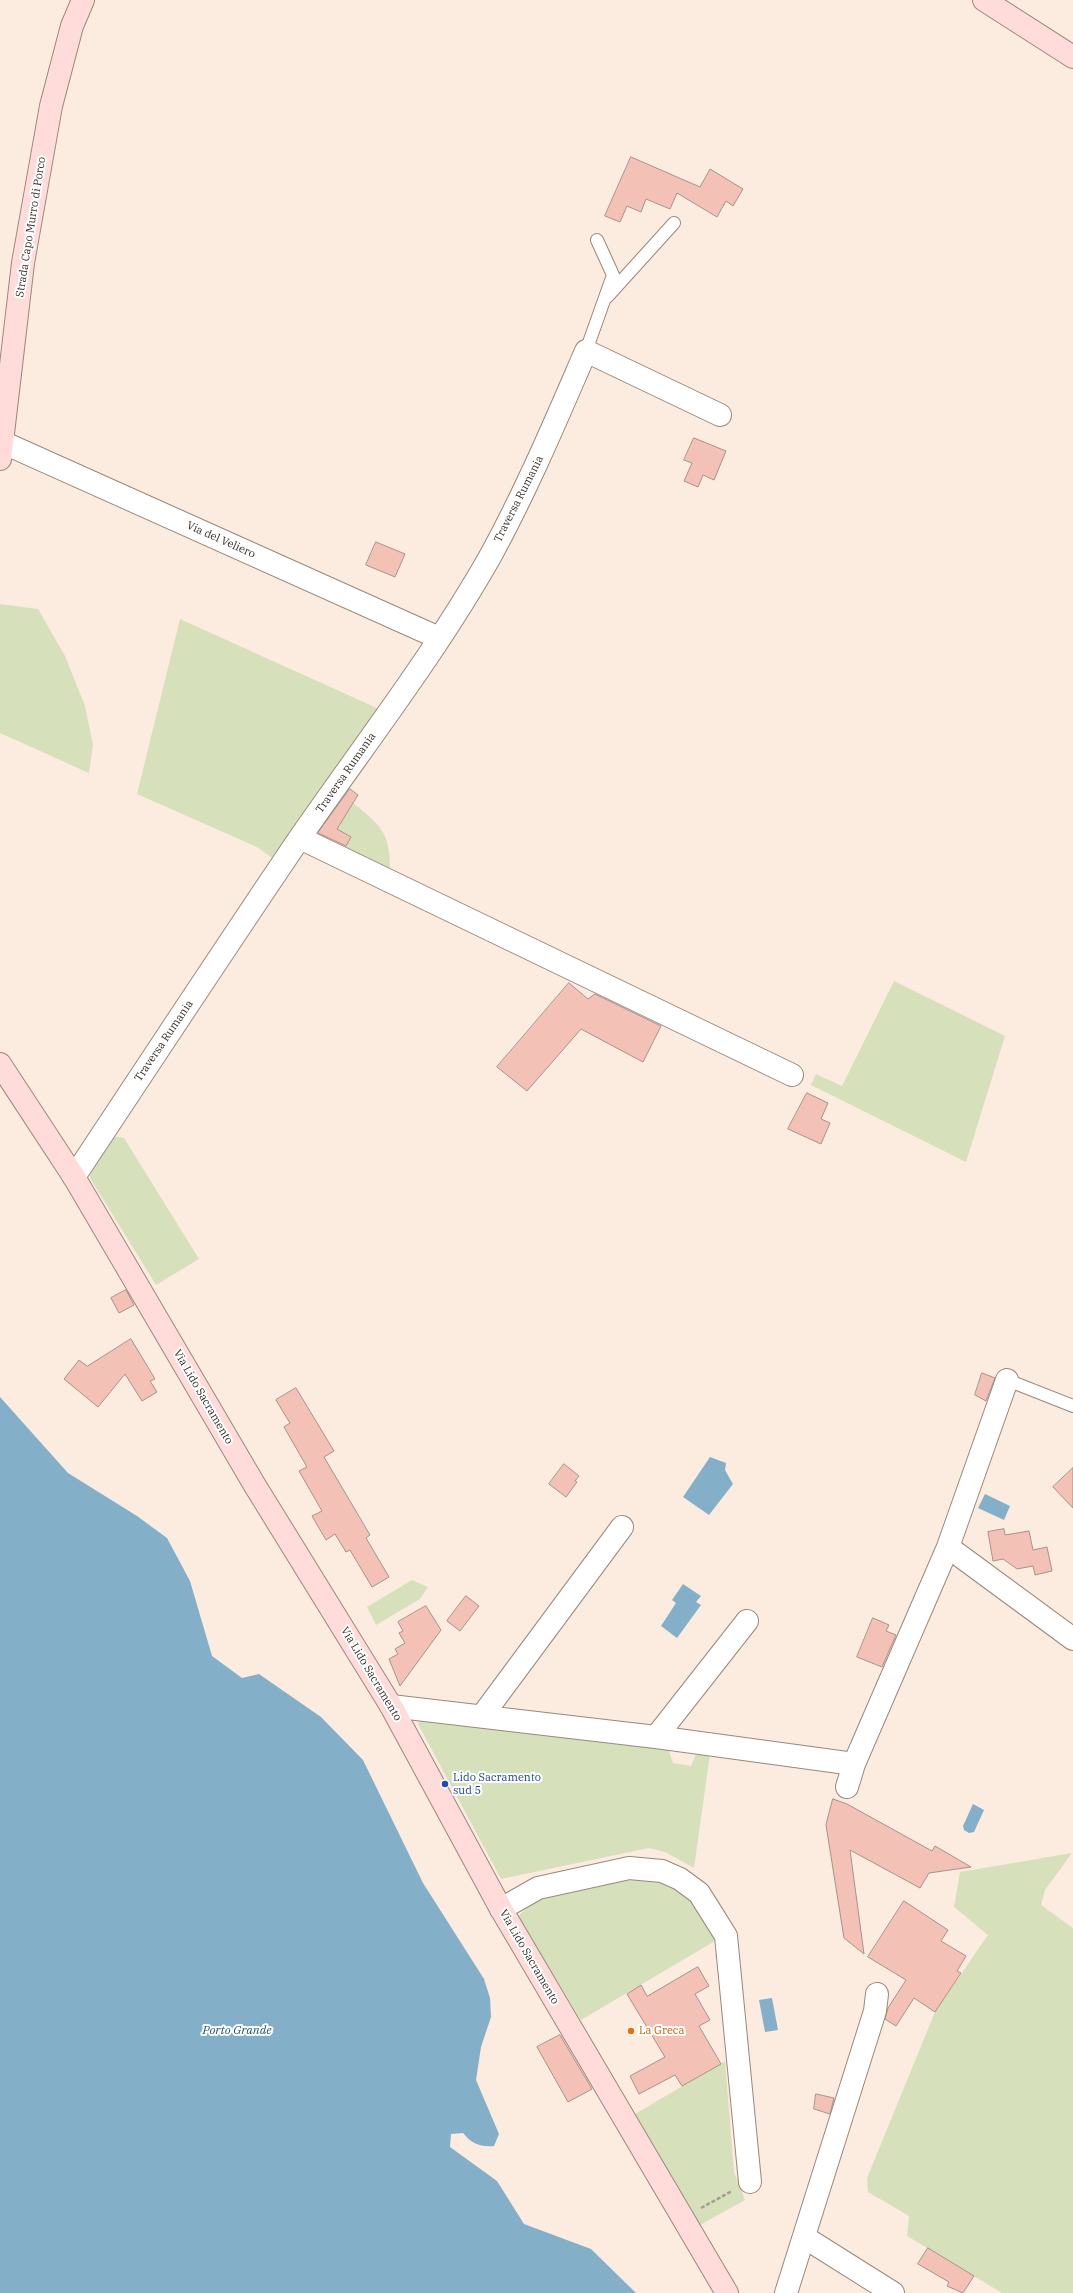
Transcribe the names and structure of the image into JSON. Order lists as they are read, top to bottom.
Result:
{
  "streets": {
    "street": [
      "Strada Capo Murro di Porco",
      "Traversa Rumania",
      "Via del Veliero",
      "Via Lido Sacramento"
    ]
  },
  "crossings": [
    ["Strada Capo Murro di Porco", "Via del Veliero"],
    ["Traversa Rumania", "Via del Veliero"],
    ["Traversa Rumania", "Via Lido Sacramento"]
  ],
  "water": ["Porto Grande"],
  "places": ["Lido Sacramento sud 5", "La Greca"]
}
